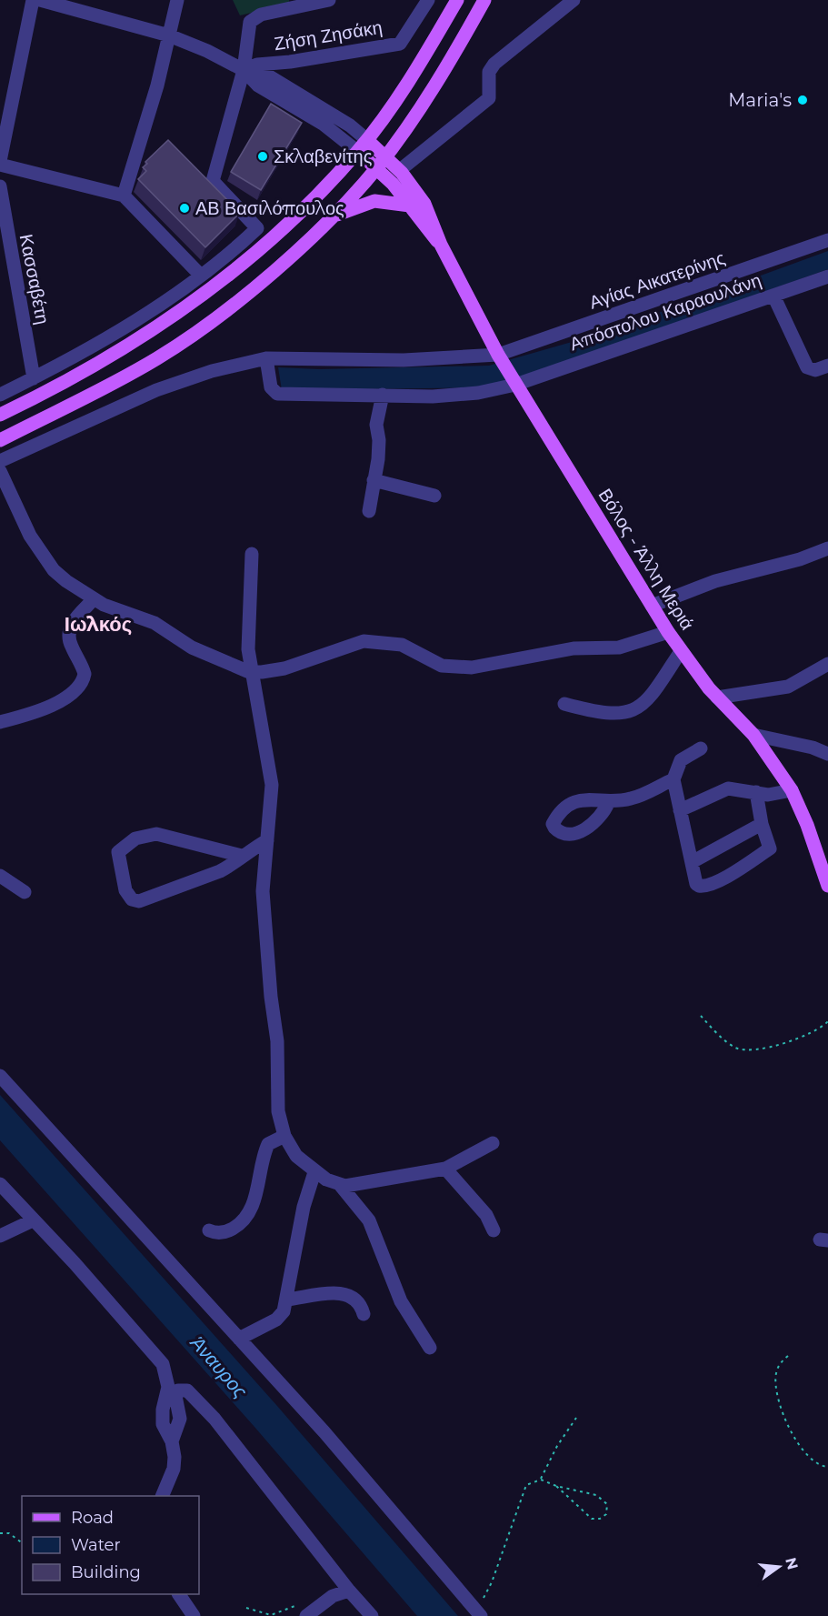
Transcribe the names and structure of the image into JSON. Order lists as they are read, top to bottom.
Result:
{
  "streets": {
    "main road": ["Βόλος - Άλλη Μεριά"],
    "street": [
      "Ζήση Ζησάκη",
      "Κασσαβέτη",
      "Αγίας Αικατερίνης",
      "Απόστολου Καραουλάνη"
    ]
  },
  "crossings": [
    ["Αγίας Αικατερίνης", "Απόστολου Καραουλάνη"],
    ["Αγίας Αικατερίνης", "Βόλος - Άλλη Μεριά"],
    ["Απόστολου Καραουλάνη", "Βόλος - Άλλη Μεριά"]
  ],
  "districts": ["Ιωλκός"],
  "water": ["Άναυρος"],
  "places": ["Maria's", "Σκλαβενίτης", "ΑΒ Βασιλόπουλος"],
  "legend": ["Road", "Water", "Building"],
  "north": "right"
}
